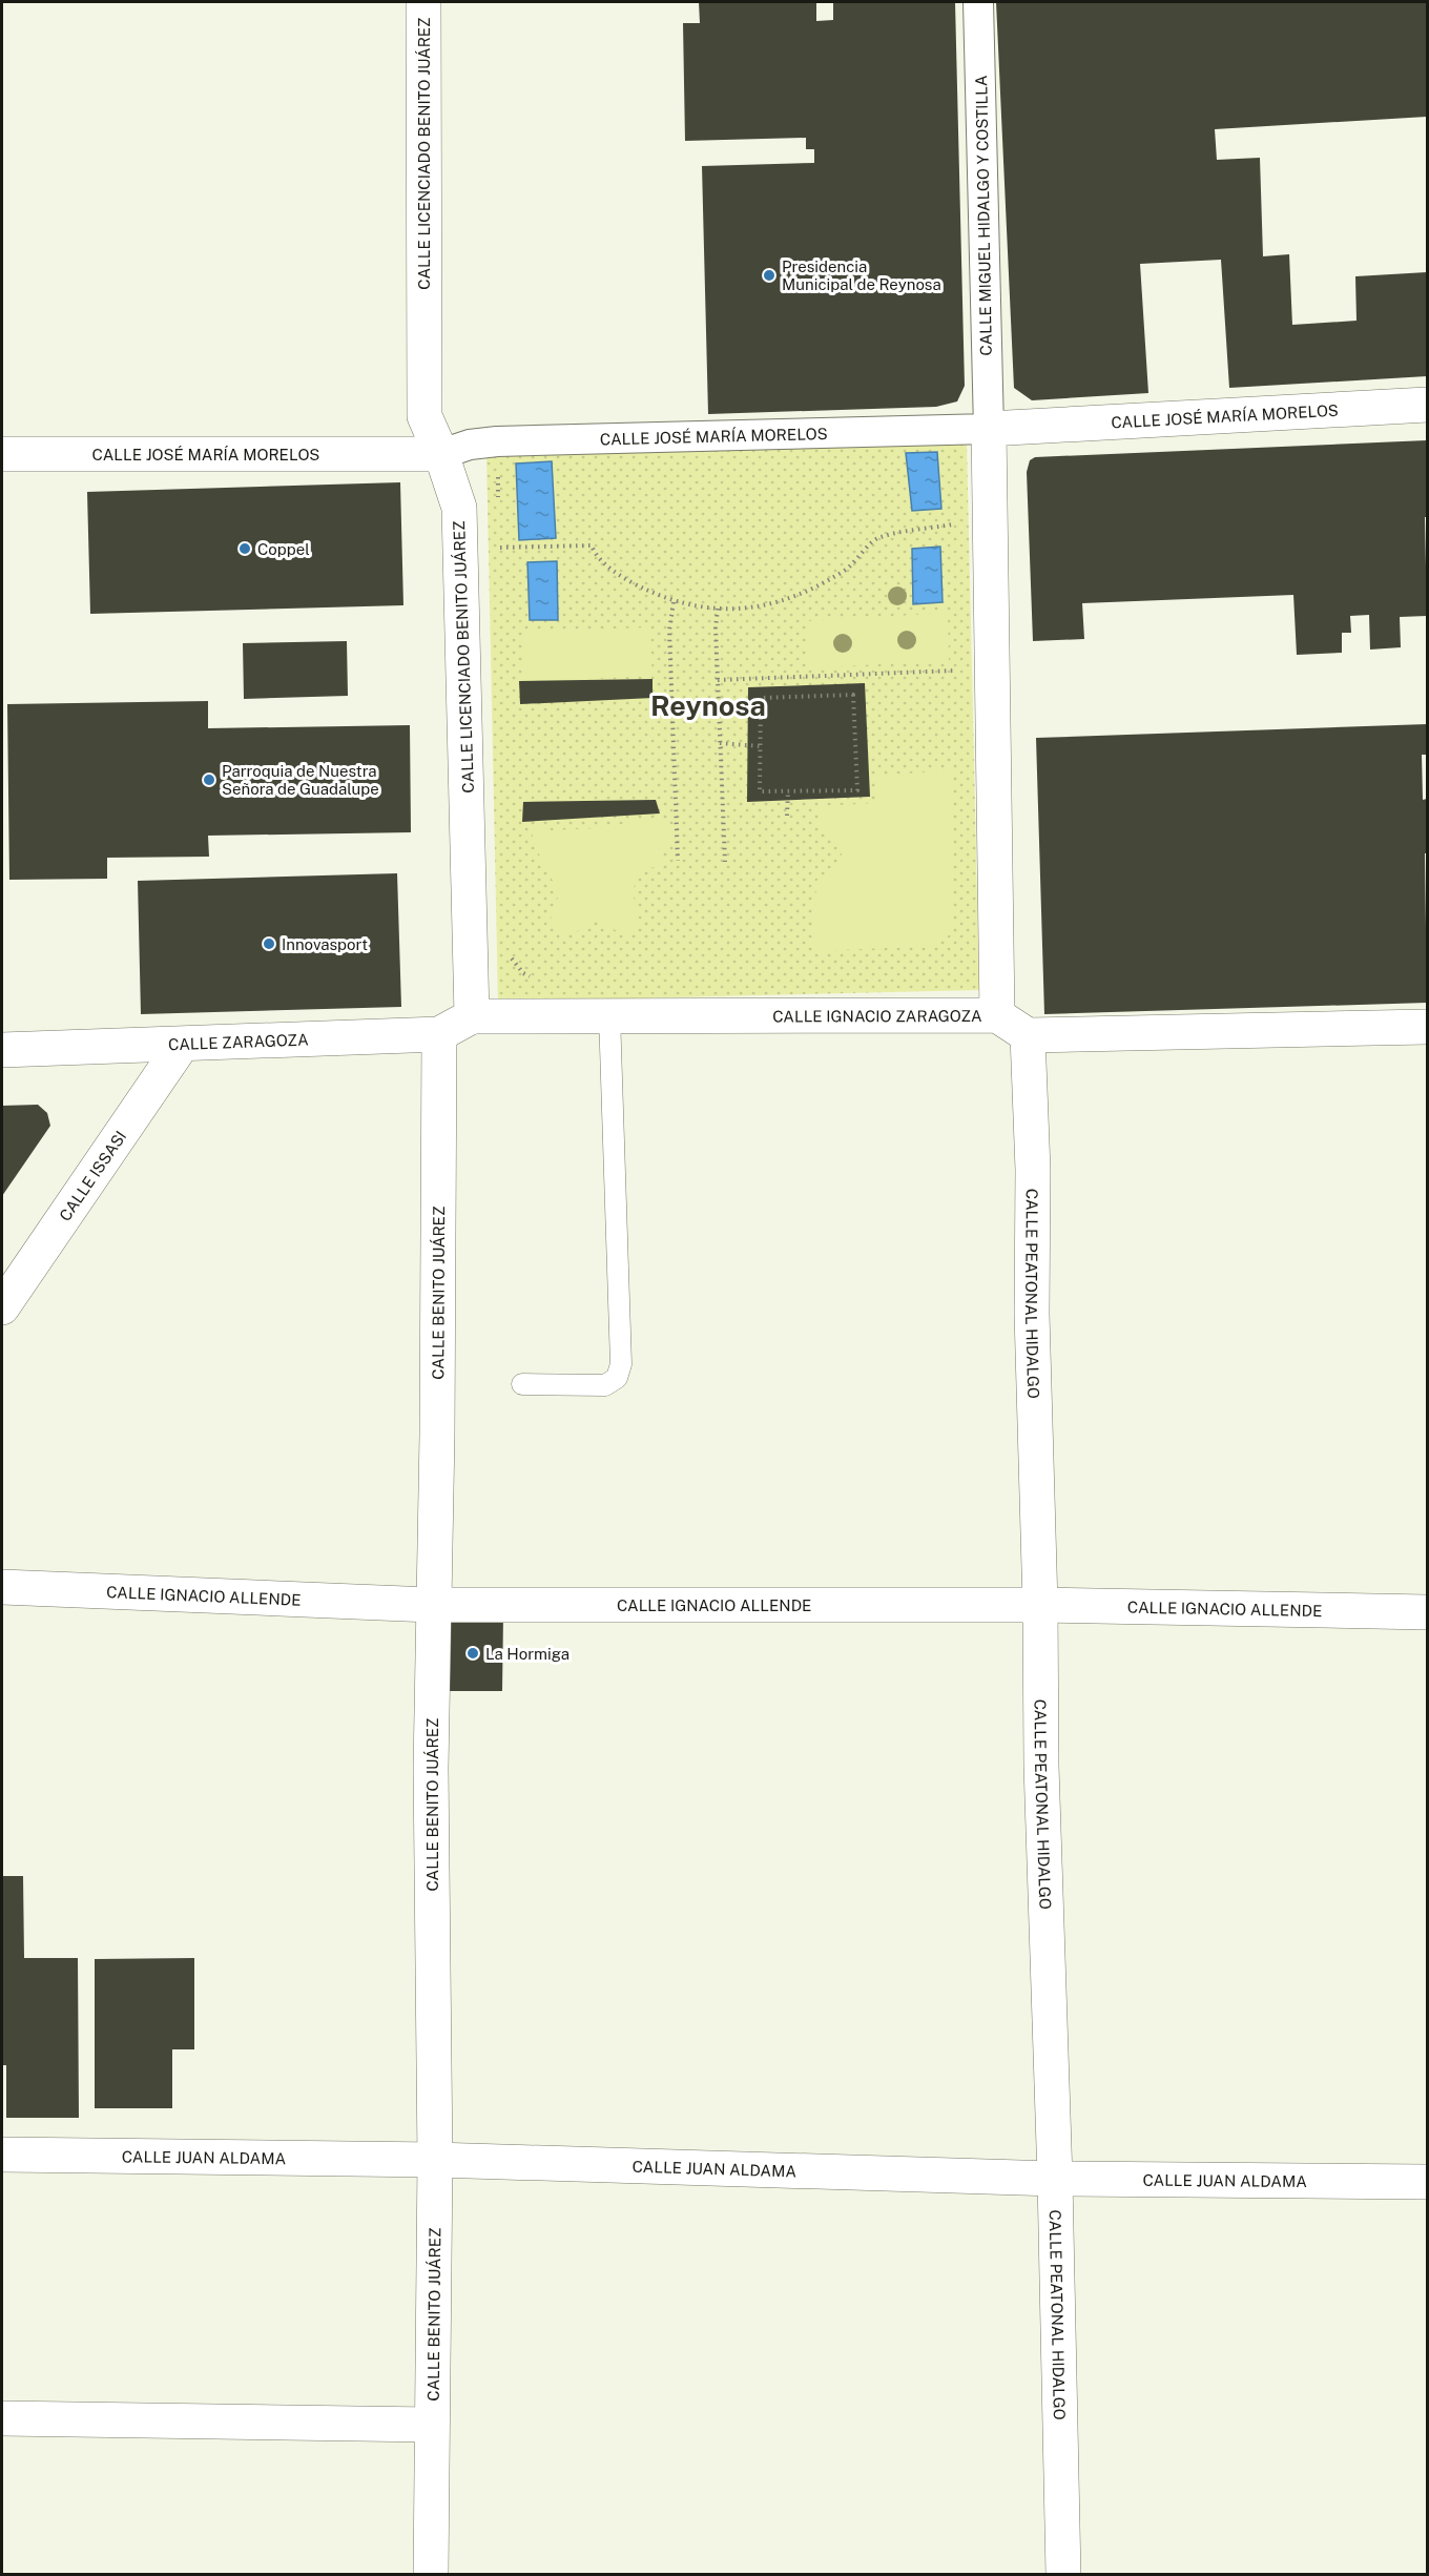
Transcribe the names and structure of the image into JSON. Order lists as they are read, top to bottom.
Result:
{
  "streets": {
    "street": [
      "CALLE LICENCIADO BENITO JUÁREZ",
      "CALLE MIGUEL HIDALGO Y COSTILLA",
      "CALLE JOSÉ MARÍA MORELOS",
      "CALLE IGNACIO ZARAGOZA",
      "CALLE ZARAGOZA",
      "CALLE ISSASI",
      "CALLE BENITO JUÁREZ",
      "CALLE PEATONAL HIDALGO",
      "CALLE IGNACIO ALLENDE",
      "CALLE JUAN ALDAMA"
    ]
  },
  "crossings": [
    ["CALLE LICENCIADO BENITO JUÁREZ", "CALLE JOSÉ MARÍA MORELOS"],
    ["CALLE LICENCIADO BENITO JUÁREZ", "CALLE IGNACIO ZARAGOZA"],
    ["CALLE LICENCIADO BENITO JUÁREZ", "CALLE ZARAGOZA"],
    ["CALLE MIGUEL HIDALGO Y COSTILLA", "CALLE JOSÉ MARÍA MORELOS"],
    ["CALLE IGNACIO ZARAGOZA", "CALLE ZARAGOZA"],
    ["CALLE IGNACIO ZARAGOZA", "CALLE PEATONAL HIDALGO"],
    ["CALLE ZARAGOZA", "CALLE ISSASI"],
    ["CALLE ZARAGOZA", "CALLE BENITO JUÁREZ"],
    ["CALLE BENITO JUÁREZ", "CALLE IGNACIO ALLENDE"],
    ["CALLE BENITO JUÁREZ", "CALLE JUAN ALDAMA"],
    ["CALLE PEATONAL HIDALGO", "CALLE IGNACIO ALLENDE"],
    ["CALLE PEATONAL HIDALGO", "CALLE JUAN ALDAMA"]
  ],
  "districts": ["Reynosa"],
  "places": [
    "Presidencia Municipal de Reynosa",
    "Coppel",
    "Parroquia de Nuestra Señora de Guadalupe",
    "Innovasport",
    "La Hormiga"
  ]
}
